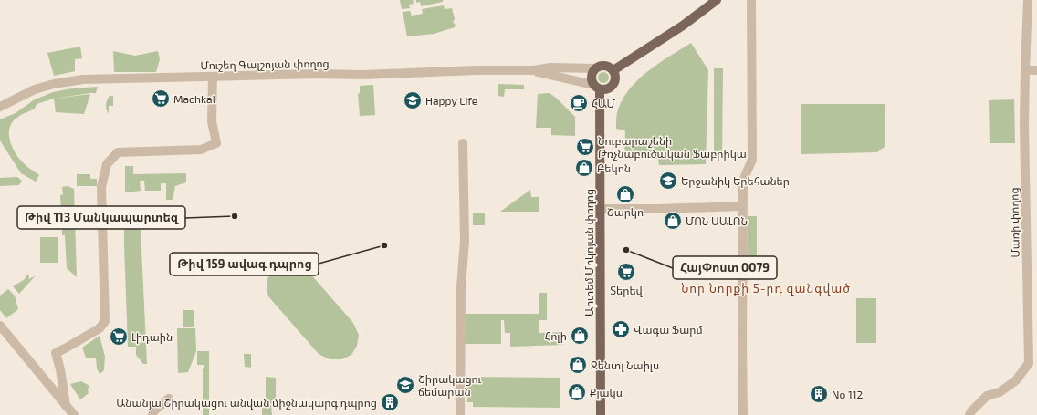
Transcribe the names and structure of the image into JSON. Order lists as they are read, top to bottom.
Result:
{
  "streets": {
    "main road": ["Արտեմ Միկոյան փողոց"],
    "street": ["Մուշեղ Գալշոյան փողոց", "Մառի փողոց"]
  },
  "crossings": [
    ["Մուշեղ Գալշոյան փողոց", "Արտեմ Միկոյան փողոց"]
  ],
  "districts": ["Նոր Նորքի 5-րդ զանգված"],
  "places": {
    "supermarket": [
      "Machkal",
      "Նուբարաշենի Թռչնաբուծական Ֆաբրիկա",
      "Տերեվ",
      "Լիդաին"
    ],
    "school or university": ["Happy Life", "Երջանիկ Երեհաներ", "Շիրակացու ճեմարան"],
    "cafe": ["ՀԱՄ"],
    "shop": [
      "Բեկոն",
      "Շարկո",
      "ՄՈՆ ՍԱԼՈՆ",
      "Հոլի",
      "Ջենտլ Նաիլս",
      "Քլակս"
    ],
    "other": ["Թիվ 113 Մանկապարտեզ", "Թիվ 159 ավագ դպրոց", "ՀայՓոստ 0079"],
    "pharmacy": ["Վագա Ֆարմ"],
    "building": ["No 112", "Անանյա Շիրակացու անվան միջնակարգ դպրոց"]
  }
}
